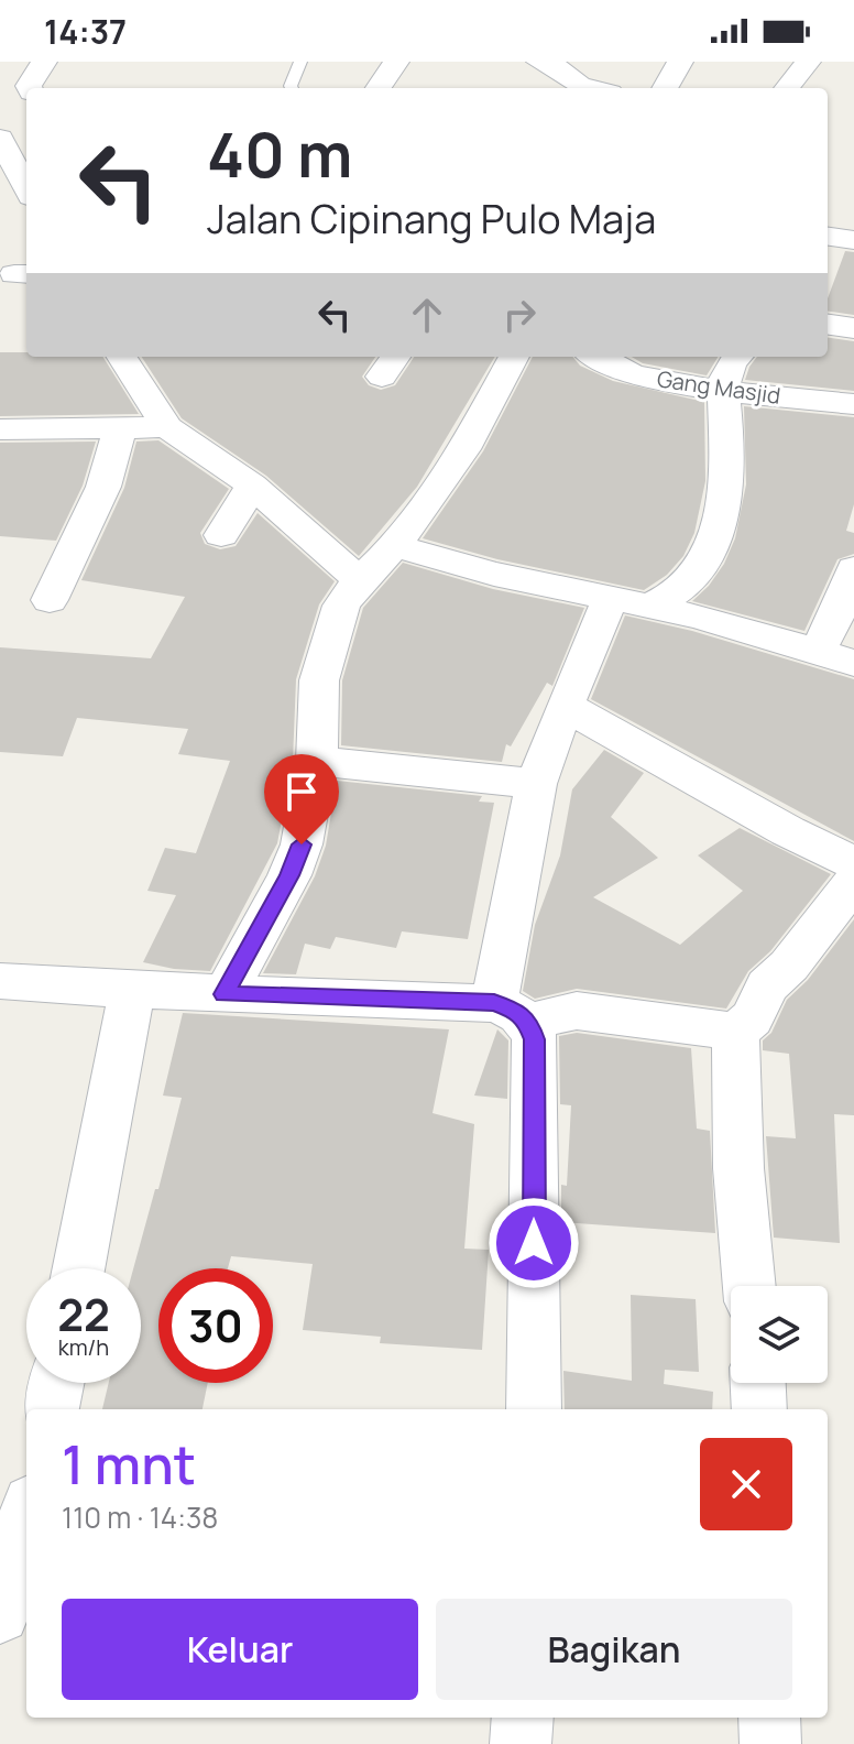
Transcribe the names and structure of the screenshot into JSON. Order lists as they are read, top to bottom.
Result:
{
  "streets": {
    "street": ["Gang Masjid"]
  },
  "page": {
    "status": "14:37",
    "turn": ["40 m", "Jalan Cipinang Pulo Maja"],
    "speed": "22 km/h",
    "limit": "30",
    "heading": ["1 mnt", "110 m · 14:38"],
    "buttons": ["Keluar", "Bagikan"]
  }
}
